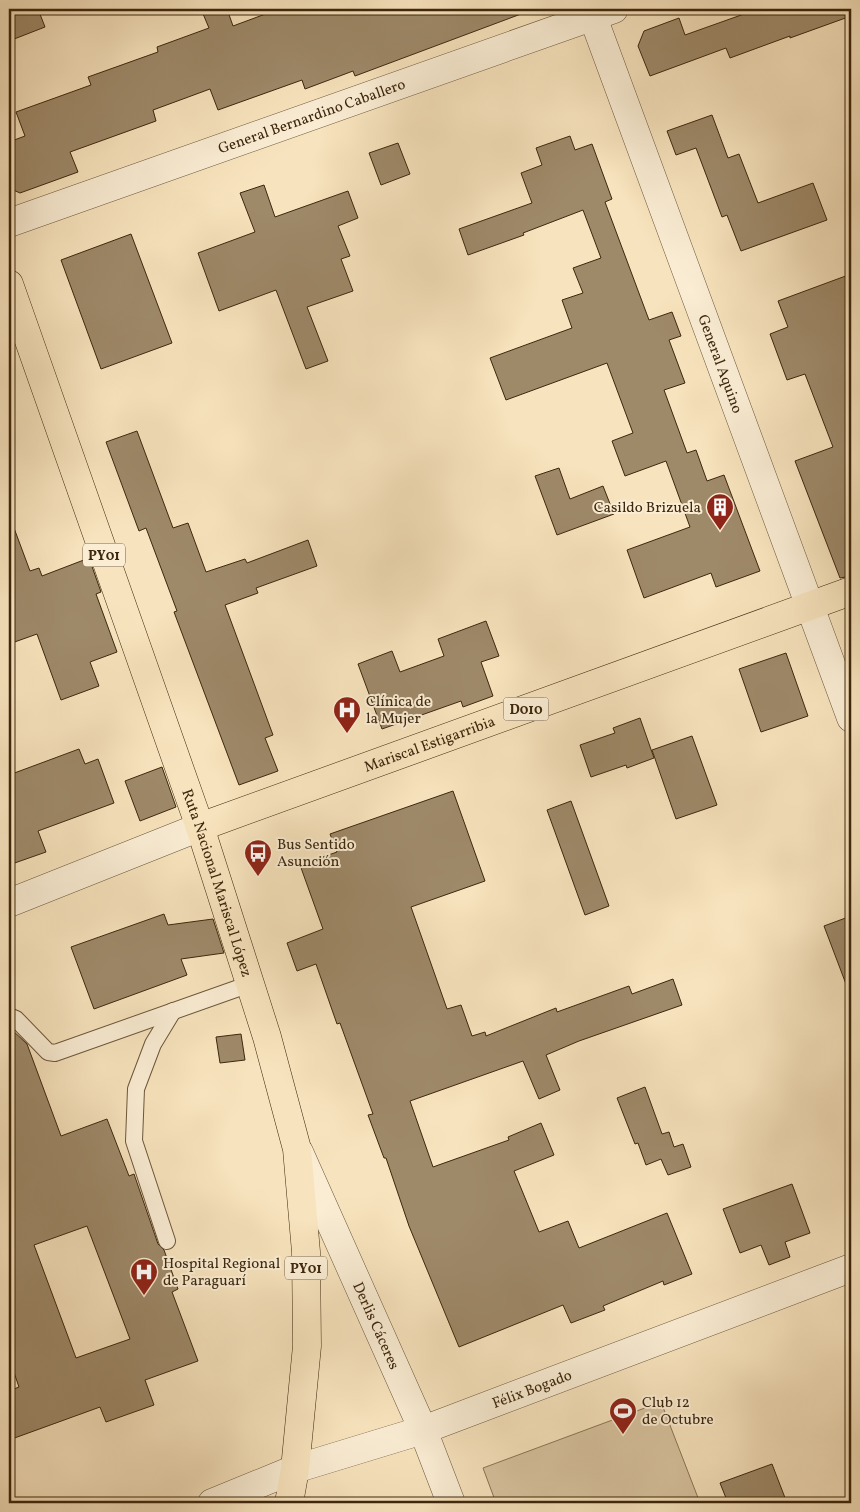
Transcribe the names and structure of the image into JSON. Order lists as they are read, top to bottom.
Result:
{
  "streets": {
    "main road": [
      "PY01",
      "D010",
      "Mariscal Estigarribia",
      "Ruta Nacional Mariscal López"
    ],
    "street": [
      "General Bernardino Caballero",
      "General Aquino",
      "Derlis Cáceres",
      "Félix Bogado"
    ]
  },
  "crossings": [
    ["General Bernardino Caballero", "General Aquino"],
    ["General Aquino", "Mariscal Estigarribia"],
    ["Mariscal Estigarribia", "Ruta Nacional Mariscal López"],
    ["Ruta Nacional Mariscal López", "Derlis Cáceres"],
    ["Ruta Nacional Mariscal López", "Félix Bogado"],
    ["Derlis Cáceres", "Félix Bogado"]
  ],
  "places": {
    "building": ["Casildo Brizuela"],
    "hospital": ["Clínica de la Mujer", "Hospital Regional de Paraguarí"],
    "bus stop": ["Bus Sentido Asunción"],
    "sports": ["Club 12 de Octubre"]
  }
}
